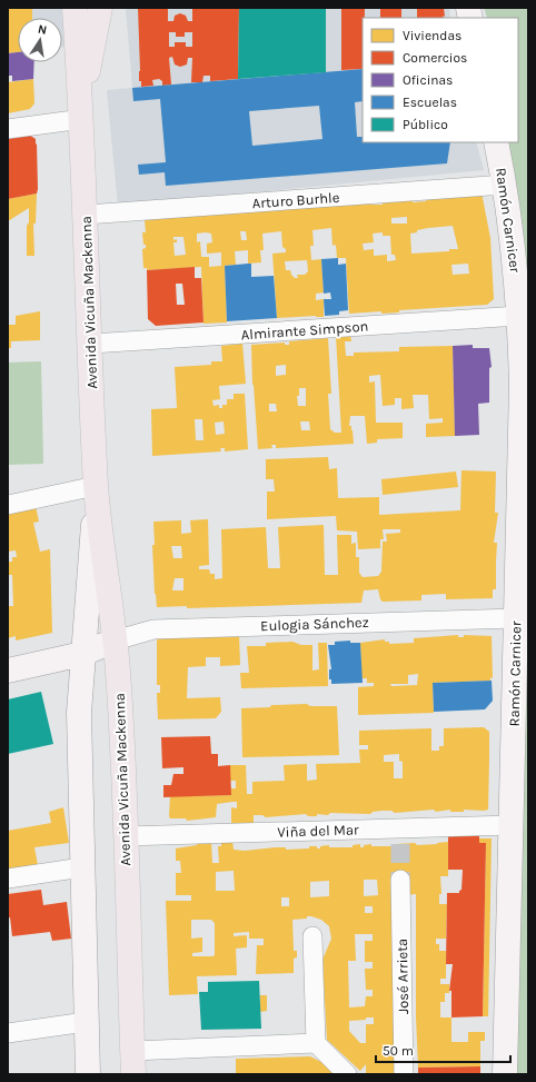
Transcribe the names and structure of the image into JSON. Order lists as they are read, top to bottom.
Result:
{
  "streets": {
    "main road": ["Ramón Carnicer", "Avenida Vicuña Mackenna"],
    "street": [
      "Arturo Burhle",
      "Almirante Simpson",
      "Eulogia Sánchez",
      "Viña del Mar",
      "José Arrieta"
    ]
  },
  "crossings": [
    ["Arturo Burhle", "Ramón Carnicer"],
    ["Arturo Burhle", "Avenida Vicuña Mackenna"],
    ["Ramón Carnicer", "Almirante Simpson"],
    ["Ramón Carnicer", "Eulogia Sánchez"],
    ["Ramón Carnicer", "Viña del Mar"],
    ["Avenida Vicuña Mackenna", "Almirante Simpson"],
    ["Avenida Vicuña Mackenna", "Eulogia Sánchez"],
    ["Avenida Vicuña Mackenna", "Viña del Mar"]
  ],
  "legend": [
    "Viviendas",
    "Comercios",
    "Oficinas",
    "Escuelas",
    "Público"
  ],
  "scale_bar": "50 m",
  "north": "top"
}
